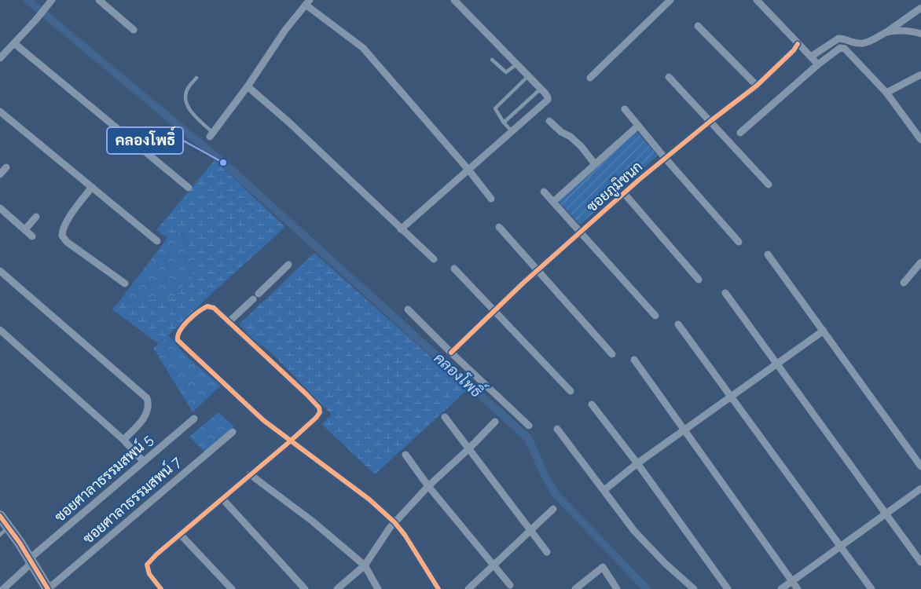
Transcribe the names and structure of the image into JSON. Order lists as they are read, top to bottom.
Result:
{
  "streets": {
    "street": ["ซอยภูมิชนก", "ซอยศาลาธรรมสพน์ 5", "ซอยศาลาธรรมสพน์ 7"]
  },
  "water": ["คลองโพธิ์"],
  "places": ["คลองโพธิ์"]
}
